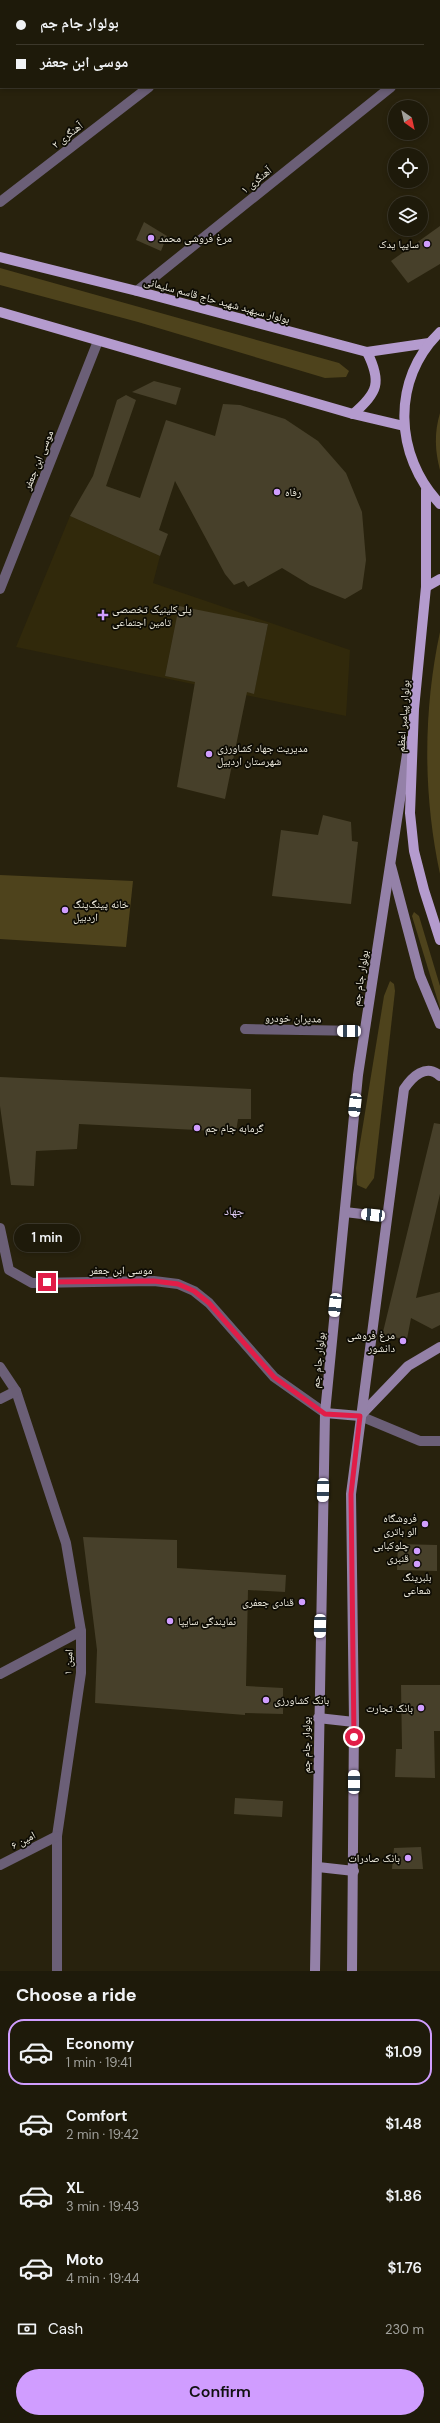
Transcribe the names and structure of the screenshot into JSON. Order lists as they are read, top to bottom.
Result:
{
  "streets": {
    "main road": ["بولوار سپهبد شهید حاج قاسم سلیمانی", "بولوار پیامبر اعظم", "بولوار جام جم"],
    "street": [
      "آهنگری ۲",
      "آهنگری ۱",
      "موسی ابن جعفر",
      "مدیران خودرو",
      "امین ۱",
      "امین ۶"
    ]
  },
  "crossings": [
    ["آهنگری ۱", "بولوار سپهبد شهید حاج قاسم سلیمانی"],
    ["موسی ابن جعفر", "بولوار جام جم"],
    ["بولوار پیامبر اعظم", "بولوار جام جم"],
    ["بولوار جام جم", "مدیران خودرو"],
    ["امین ۱", "امین ۶"]
  ],
  "districts": ["جهاد"],
  "places": {
    "other": [
      "مرغ فروشی محمد",
      "سایپا یدک",
      "رفاه",
      "مدیریت جهاد کشاورزی شهرستان اردبیل",
      "خانه پینگ‌پنگ اردبیل",
      "گرمابه جام جم",
      "مرغ فروشی دانشور",
      "فروشگاه الو باتری",
      "چلوکبابی قنبری",
      "بلبرینگ شعاعی",
      "قنادی جعفری",
      "نمایندگی سایپا",
      "بانک کشاورزی",
      "بانک تجارت",
      "بانک صادرات"
    ],
    "health": ["پلی‌کلینیک تخصصی تامین اجتماعی"]
  },
  "north": "bottom right",
  "page": {
    "banner": ["بولوار جام جم", "موسی ابن جعفر"],
    "bubble": "1 min",
    "heading": "Choose a ride",
    "list": [
      {
        "name": "Economy",
        "note": "1 min · 19:41",
        "value": "$1.09"
      },
      {
        "name": "Comfort",
        "note": "2 min · 19:42",
        "value": "$1.48"
      },
      {
        "name": "XL",
        "note": "3 min · 19:43",
        "value": "$1.86"
      },
      {
        "name": "Moto",
        "note": "4 min · 19:44",
        "value": "$1.76"
      }
    ],
    "pay": ["Cash", "230 m"],
    "buttons": "Confirm"
  }
}
